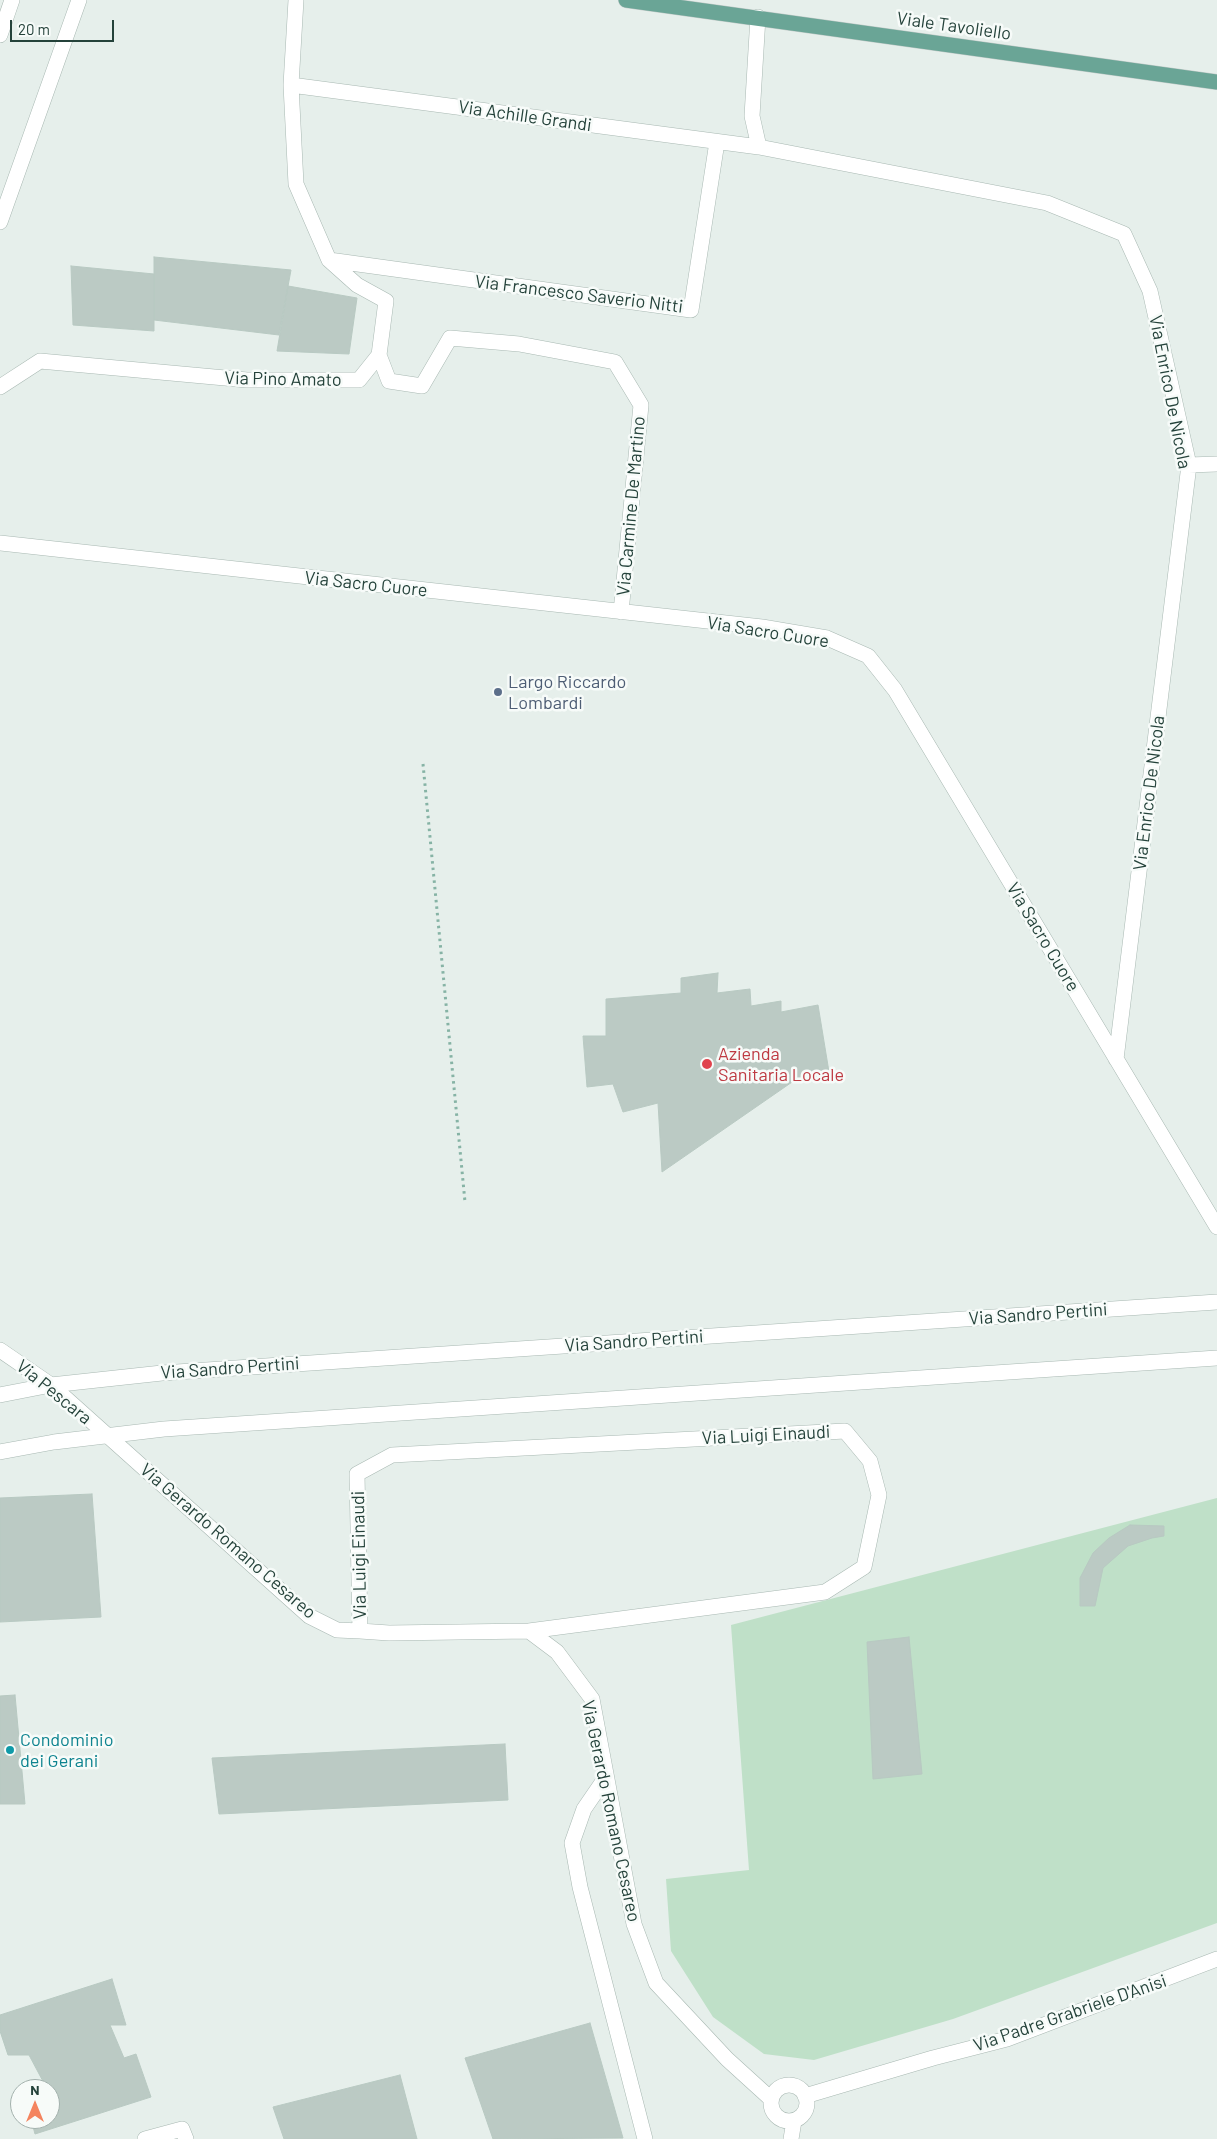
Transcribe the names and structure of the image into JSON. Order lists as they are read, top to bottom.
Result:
{
  "streets": {
    "main road": ["Viale Tavoliello"],
    "street": [
      "Via Achille Grandi",
      "Via Francesco Saverio Nitti",
      "Via Pino Amato",
      "Via Enrico De Nicola",
      "Via Carmine De Martino",
      "Via Sacro Cuore",
      "Via Sandro Pertini",
      "Via Pescara",
      "Via Luigi Einaudi",
      "Via Gerardo Romano Cesareo",
      "Via Padre Grabriele D'Anisi"
    ]
  },
  "crossings": [
    ["Via Achille Grandi", "Via Francesco Saverio Nitti"],
    ["Via Achille Grandi", "Via Enrico De Nicola"],
    ["Via Pino Amato", "Via Carmine De Martino"],
    ["Via Enrico De Nicola", "Via Sacro Cuore"],
    ["Via Carmine De Martino", "Via Sacro Cuore"],
    ["Via Sandro Pertini", "Via Pescara"],
    ["Via Pescara", "Via Gerardo Romano Cesareo"],
    ["Via Luigi Einaudi", "Via Gerardo Romano Cesareo"],
    ["Via Gerardo Romano Cesareo", "Via Padre Grabriele D'Anisi"]
  ],
  "places": ["Largo Riccardo Lombardi", "Azienda Sanitaria Locale", "Condominio dei Gerani"],
  "scale_bar": "20 m",
  "north": "top"
}
